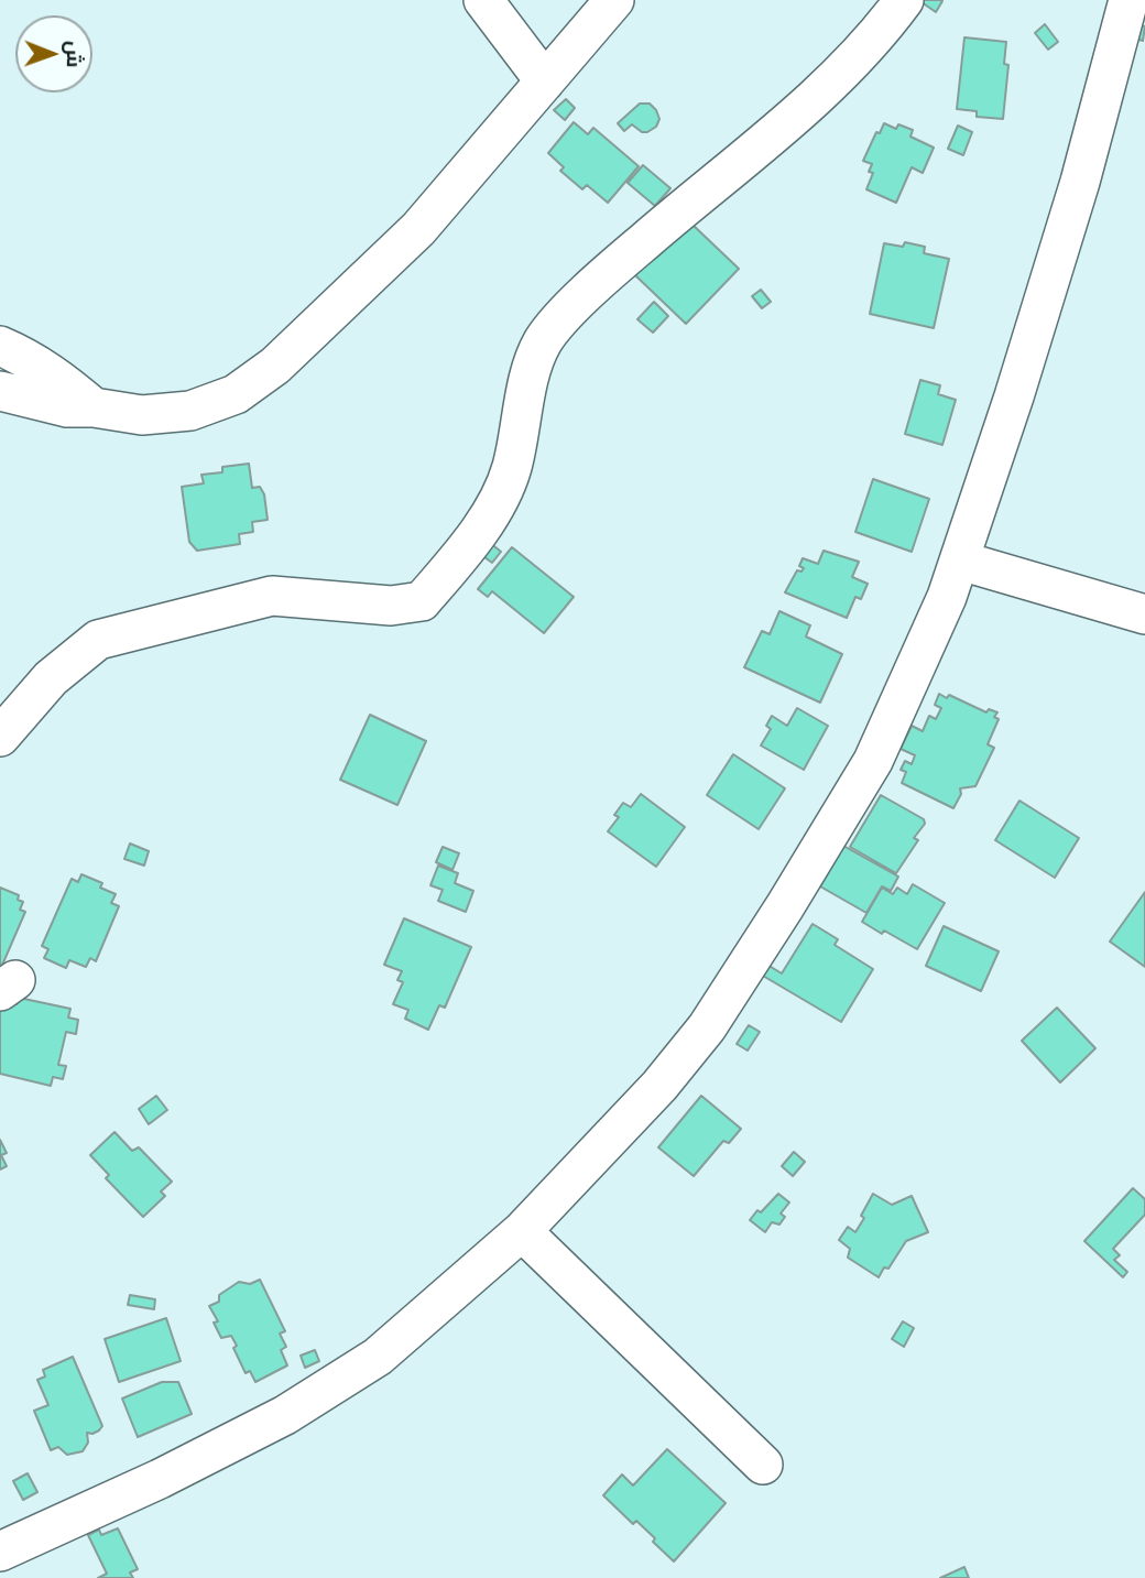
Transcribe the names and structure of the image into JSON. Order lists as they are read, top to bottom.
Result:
{
  "north": "right"
}
